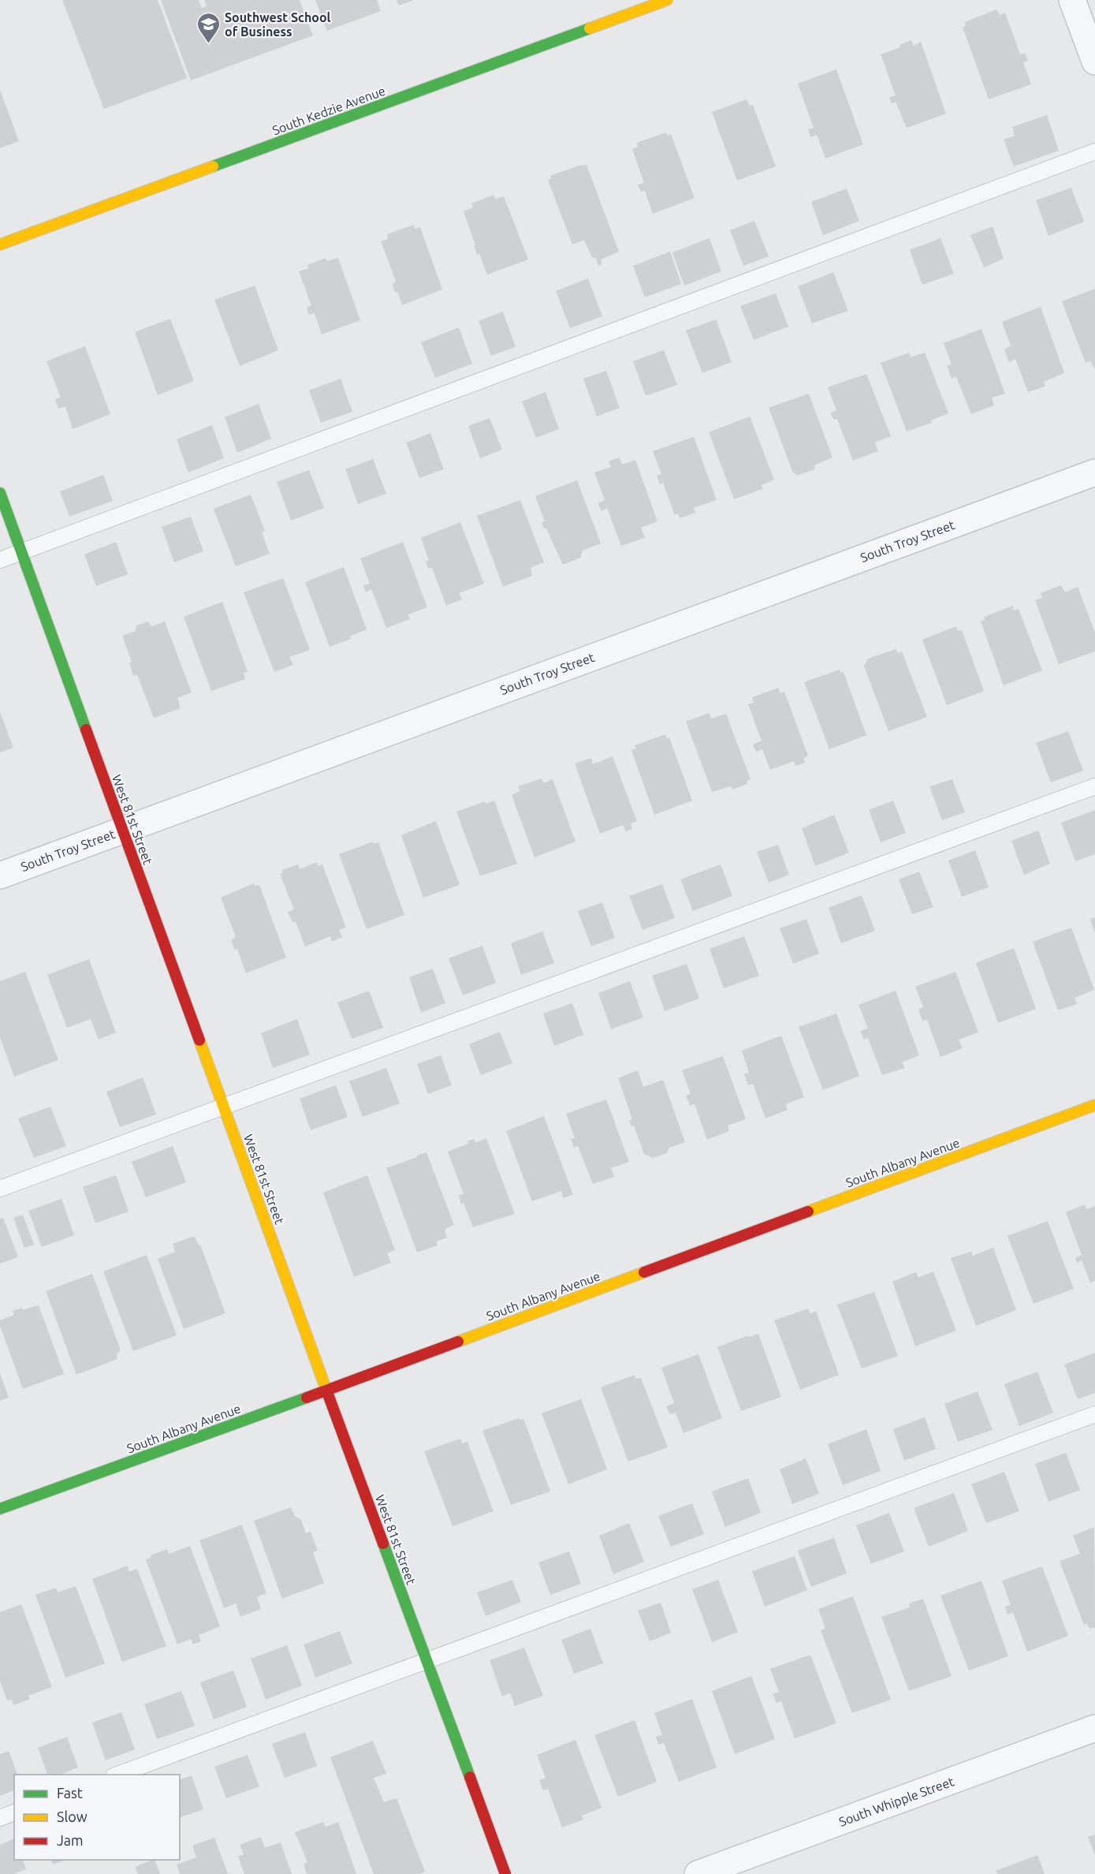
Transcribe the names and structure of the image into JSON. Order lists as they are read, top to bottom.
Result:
{
  "streets": {
    "street": [
      "South Kedzie Avenue",
      "South Troy Street",
      "West 81st Street",
      "South Albany Avenue",
      "South Whipple Street"
    ]
  },
  "crossings": [
    ["South Troy Street", "West 81st Street"],
    ["West 81st Street", "South Albany Avenue"]
  ],
  "places": {
    "school or university": ["Southwest School of Business"]
  },
  "legend": ["Fast", "Slow", "Jam"]
}
